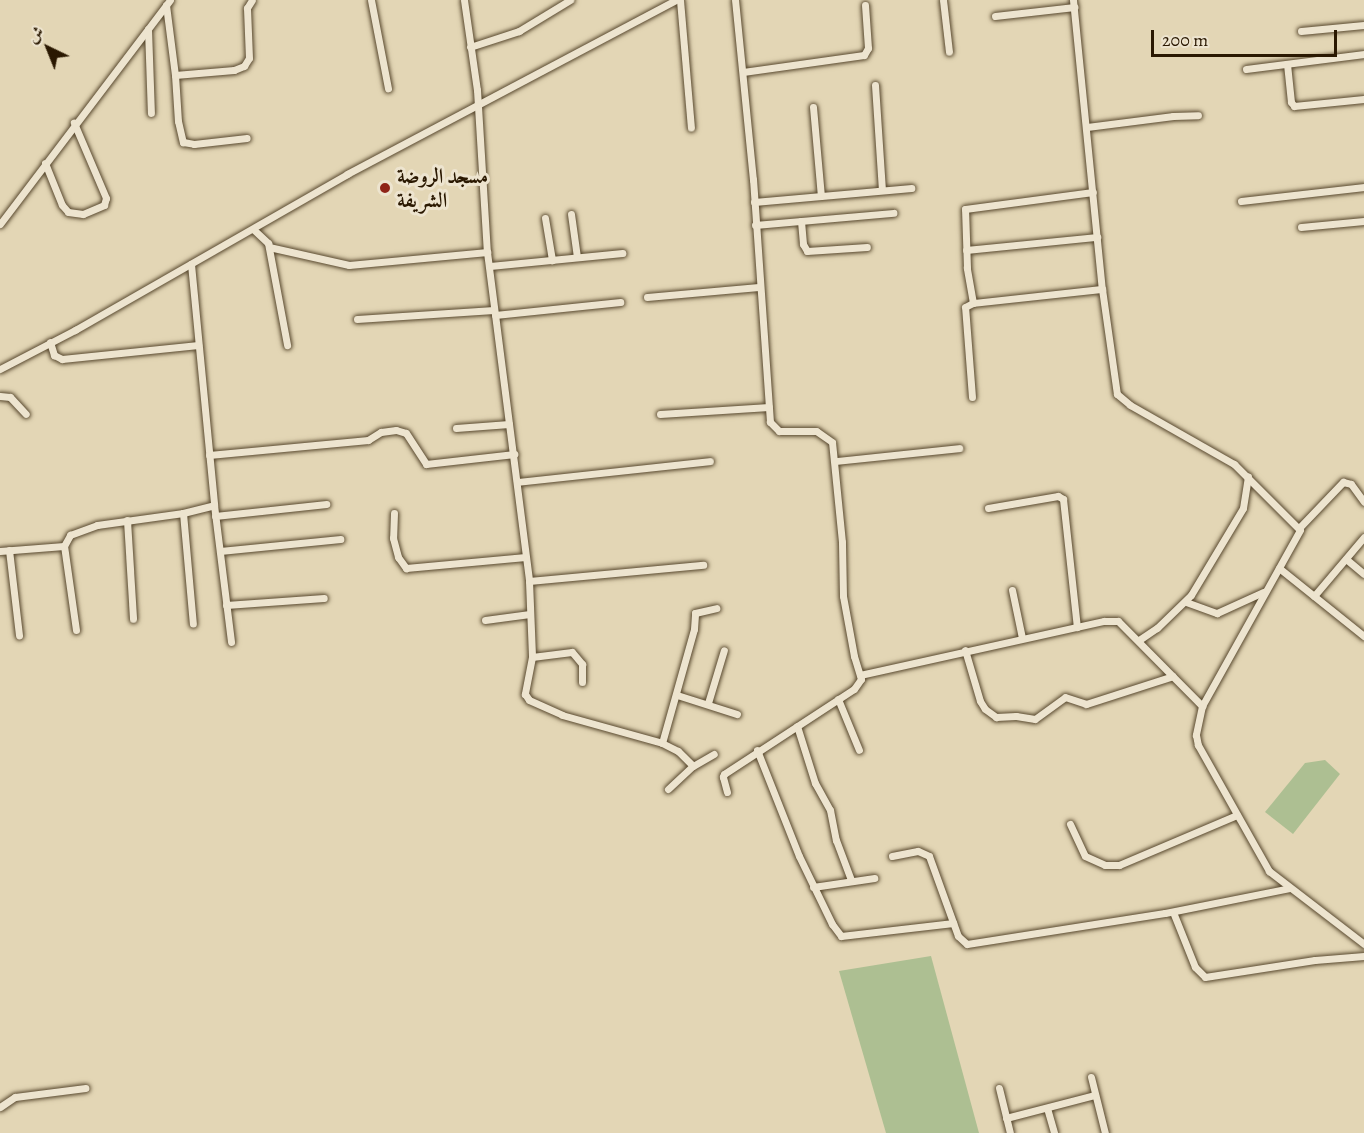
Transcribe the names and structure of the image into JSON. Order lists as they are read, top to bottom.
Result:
{
  "places": ["مسجد الروضة الشريفة"],
  "scale_bar": "200 m",
  "north": "top left"
}
